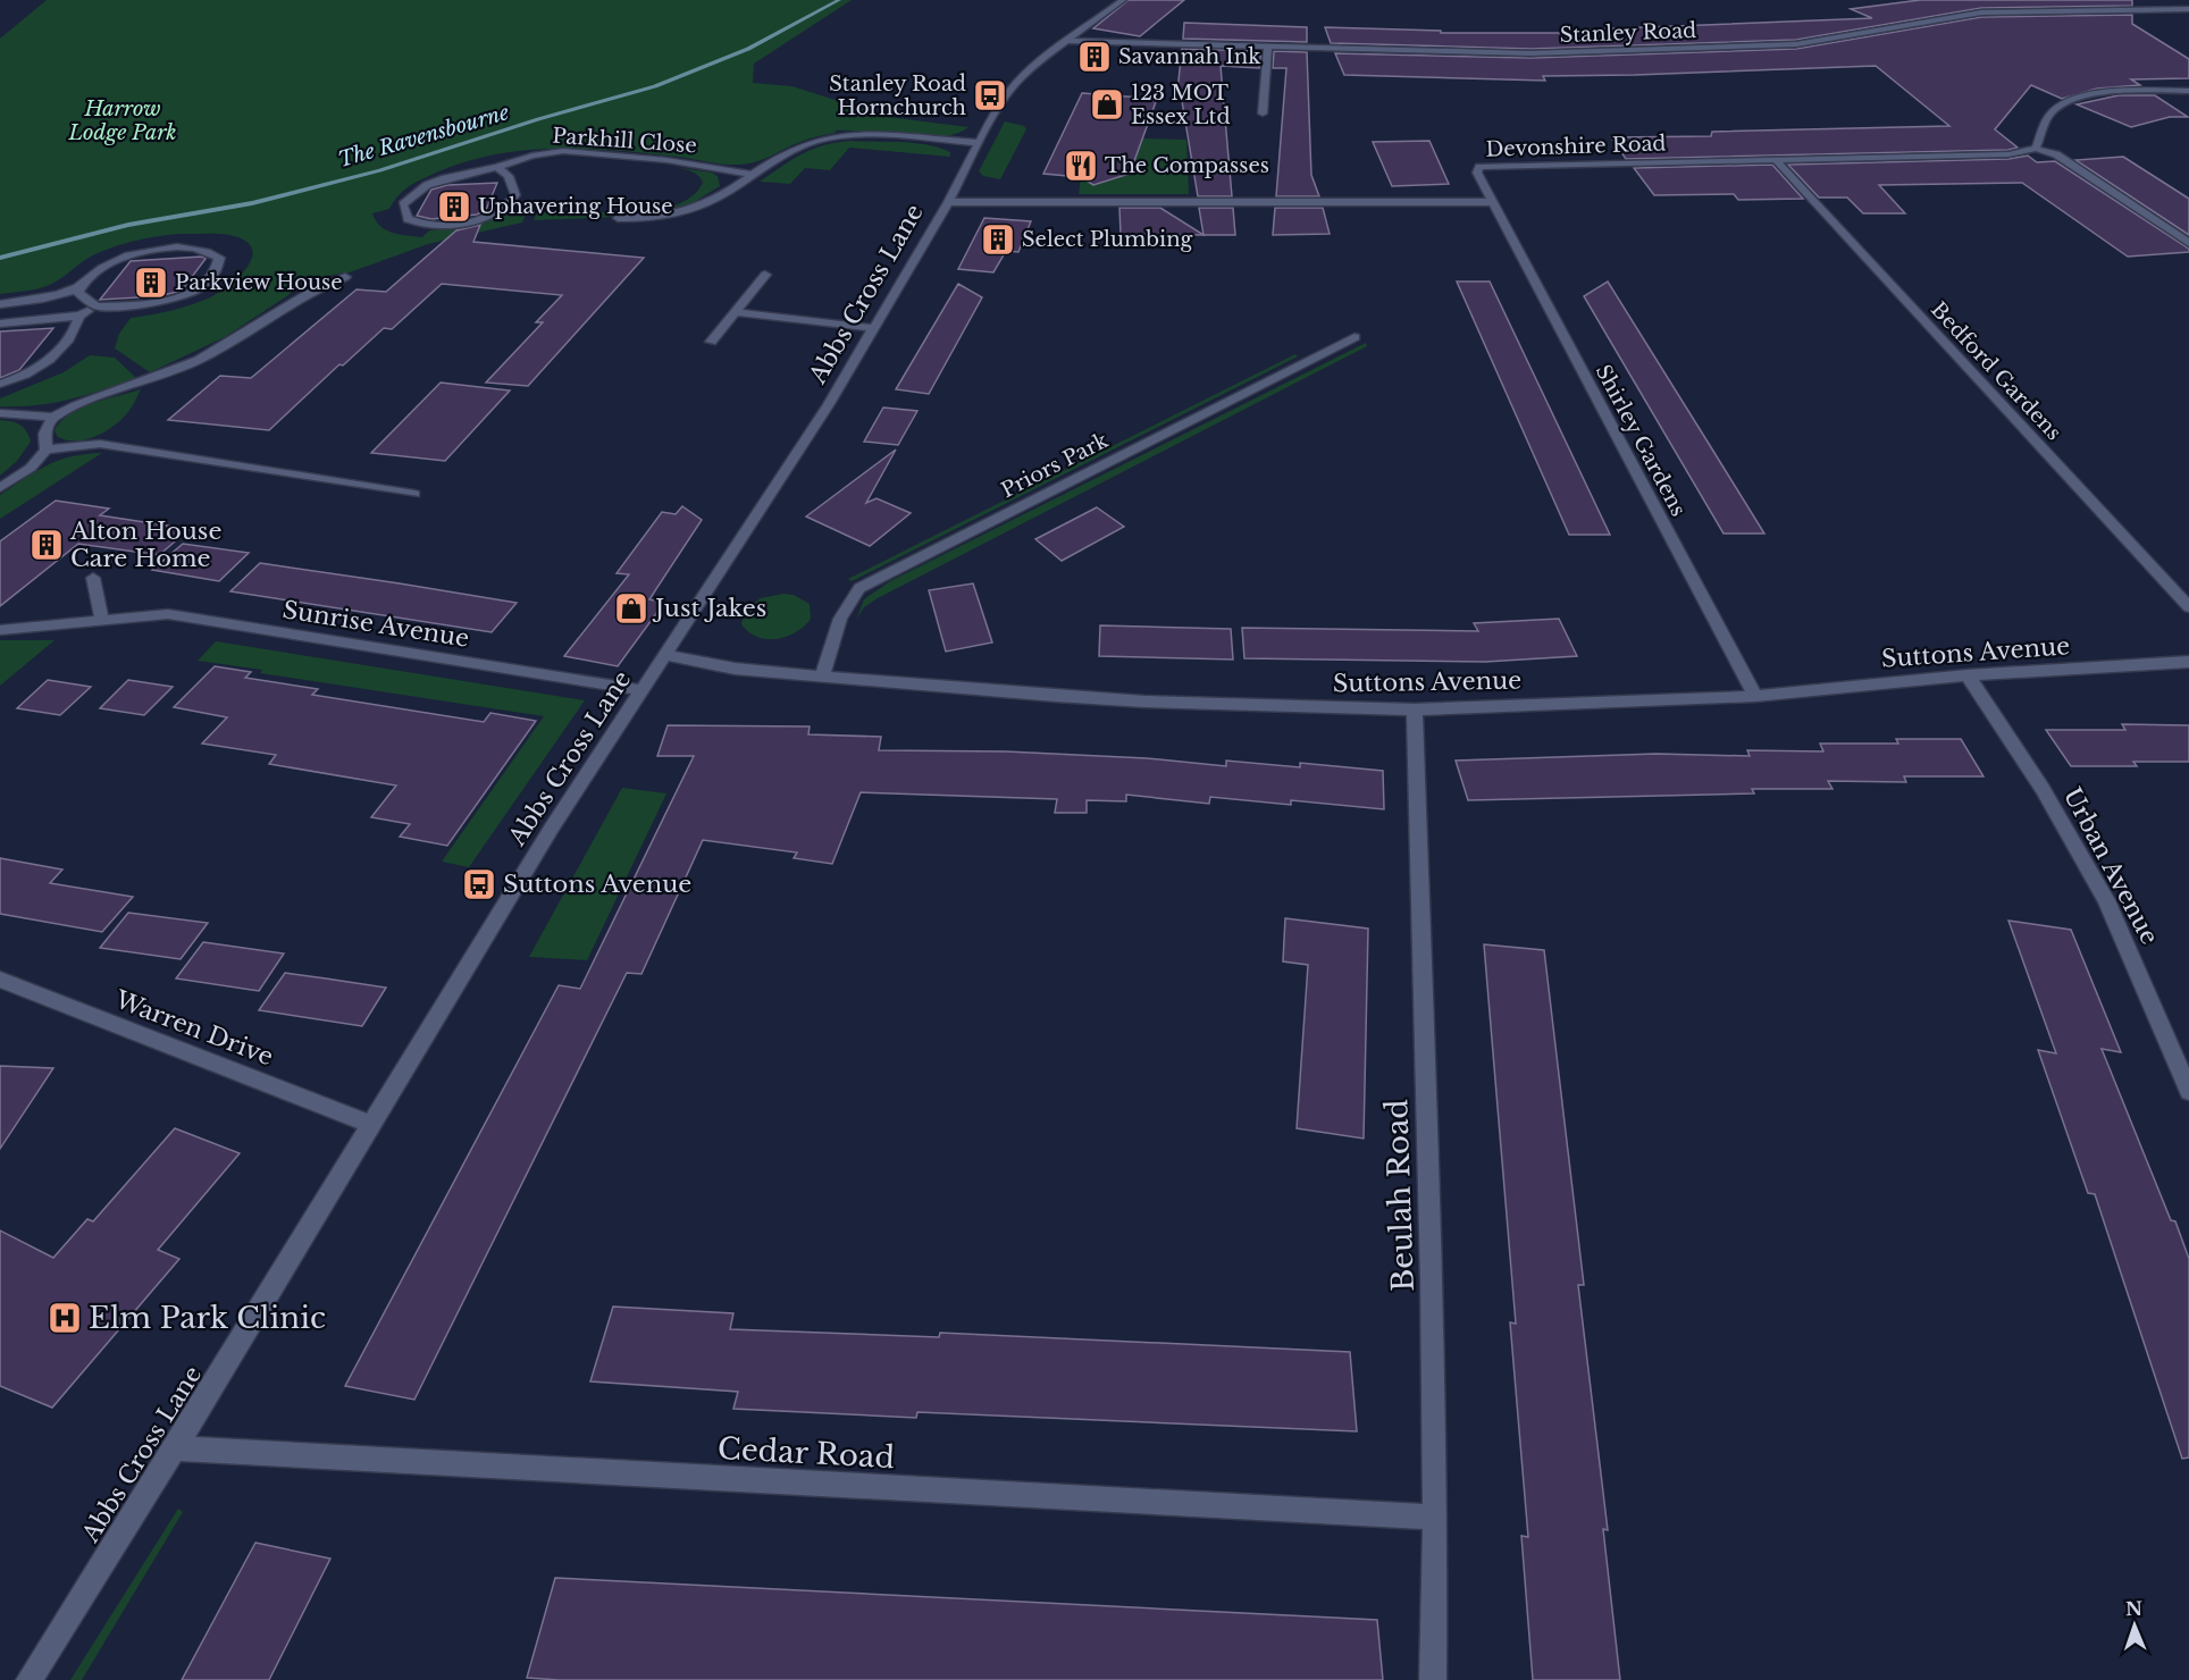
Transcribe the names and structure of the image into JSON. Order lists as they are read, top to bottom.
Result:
{
  "streets": {
    "street": [
      "Stanley Road",
      "Parkhill Close",
      "Devonshire Road",
      "Abbs Cross Lane",
      "Bedford Gardens",
      "Shirley Gardens",
      "Priors Park",
      "Sunrise Avenue",
      "Suttons Avenue",
      "Urban Avenue",
      "Warren Drive",
      "Beulah Road",
      "Cedar Road"
    ]
  },
  "crossings": [
    ["Stanley Road", "Abbs Cross Lane"],
    ["Devonshire Road", "Bedford Gardens"],
    ["Devonshire Road", "Shirley Gardens"],
    ["Abbs Cross Lane", "Sunrise Avenue"],
    ["Abbs Cross Lane", "Suttons Avenue"],
    ["Abbs Cross Lane", "Warren Drive"],
    ["Abbs Cross Lane", "Cedar Road"],
    ["Shirley Gardens", "Suttons Avenue"],
    ["Priors Park", "Suttons Avenue"],
    ["Suttons Avenue", "Urban Avenue"],
    ["Suttons Avenue", "Beulah Road"],
    ["Beulah Road", "Cedar Road"]
  ],
  "water": ["The Ravensbourne"],
  "parks": ["Harrow Lodge Park"],
  "places": {
    "building": [
      "Savannah Ink",
      "Uphavering House",
      "Select Plumbing",
      "Parkview House",
      "Alton House Care Home"
    ],
    "bus stop": ["Stanley Road Hornchurch", "Suttons Avenue"],
    "shop": ["123 MOT Essex Ltd", "Just Jakes"],
    "restaurant": ["The Compasses"],
    "hospital": ["Elm Park Clinic"]
  },
  "north": "top"
}
